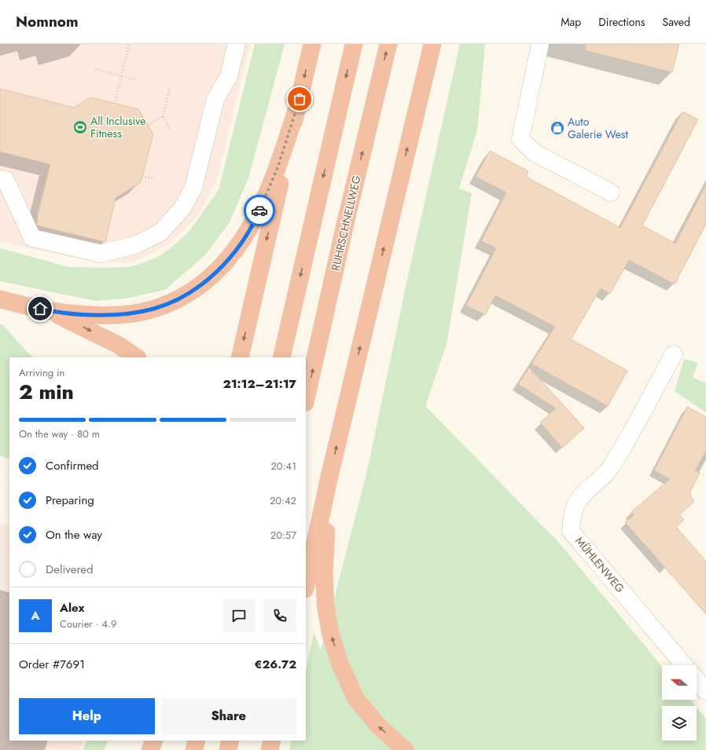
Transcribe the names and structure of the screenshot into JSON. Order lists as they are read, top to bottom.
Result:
{
  "streets": {
    "highway": ["RUHRSCHNELLWEG"],
    "street": ["MÜHLENWEG"]
  },
  "places": {
    "sports": ["All Inclusive Fitness"],
    "shop": ["Auto Galerie West"]
  },
  "north": "left",
  "page": {
    "header": "Nomnom",
    "nav": ["Map", "Directions", "Saved"],
    "heading": ["2 min", "Arriving in", "21:12–21:17"],
    "panel": [
      "Alex",
      "Courier · 4.9",
      "Order #7691",
      "€26.72"
    ],
    "bar": "On the way · 80 m",
    "list": [
      ["Confirmed", "20:41"],
      ["Preparing", "20:42"],
      ["On the way", "20:57"],
      "Delivered"
    ],
    "round": "A",
    "buttons": ["Help", "Share"]
  }
}
